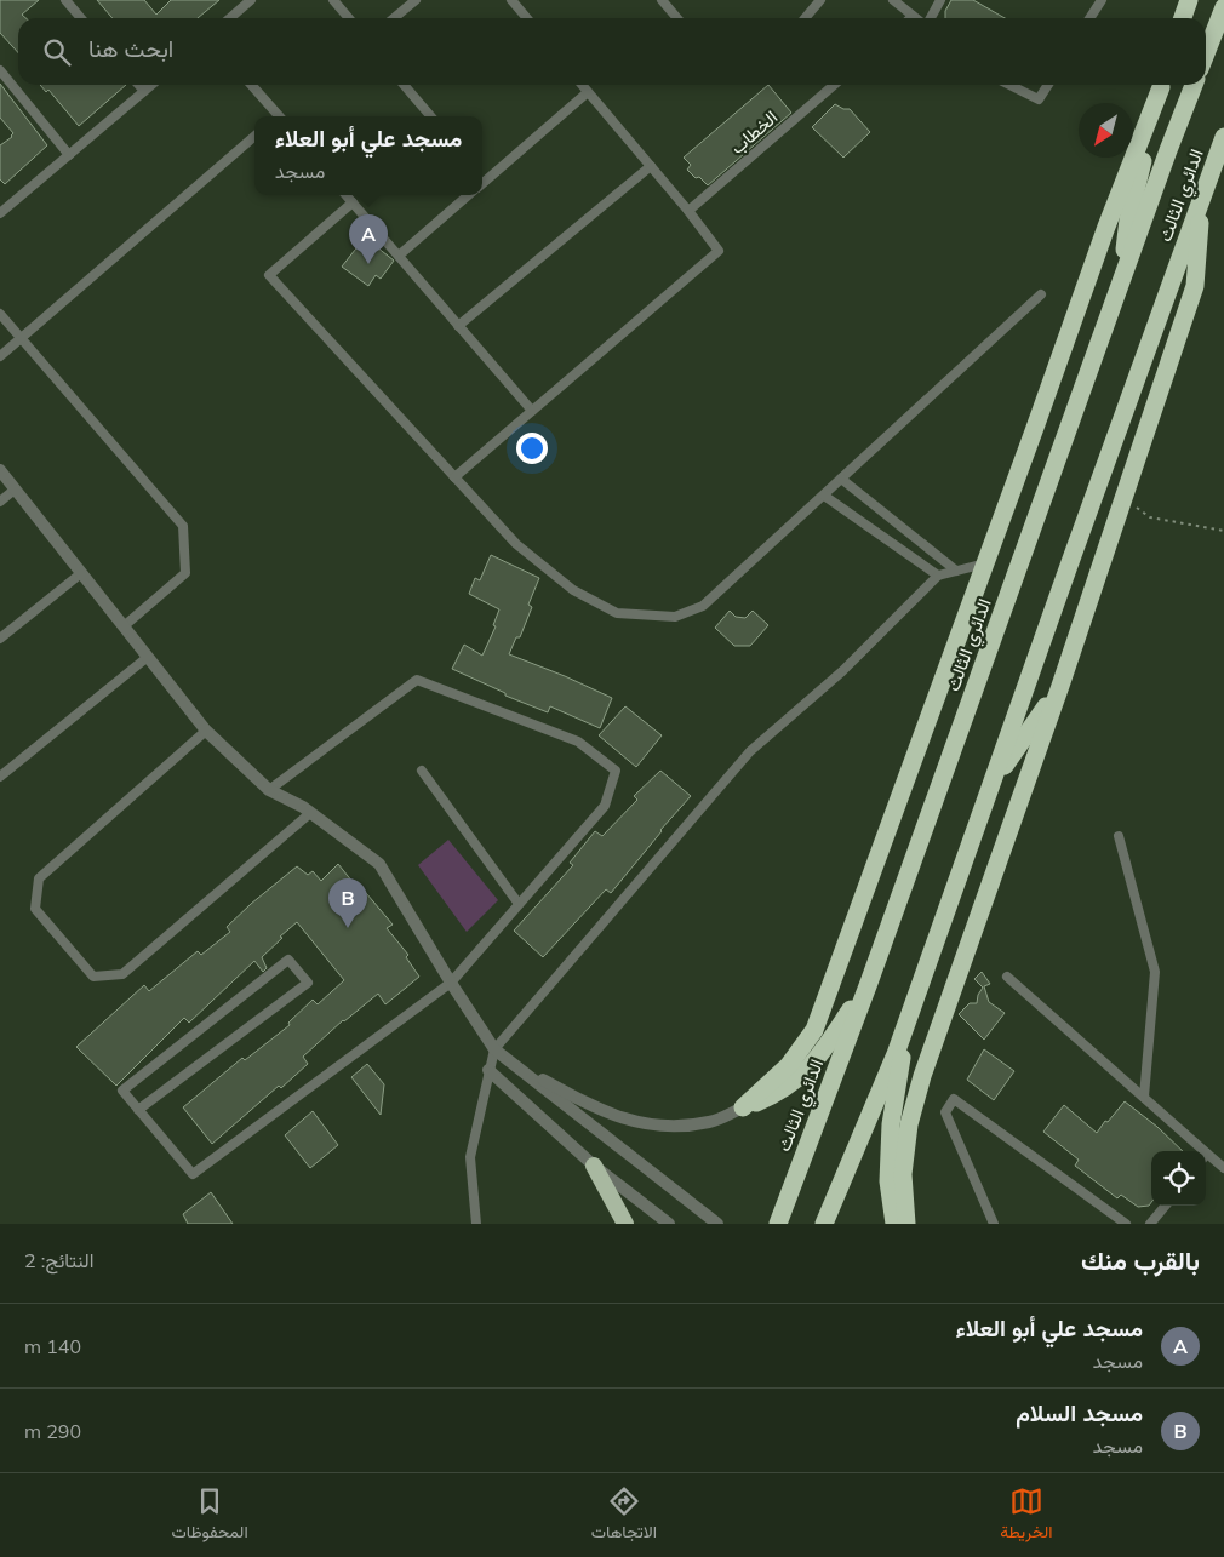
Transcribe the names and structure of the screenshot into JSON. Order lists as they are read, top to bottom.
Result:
{
  "streets": {
    "highway": ["الدائري الثالث"],
    "street": ["الخطاب"]
  },
  "north": "bottom left",
  "page": {
    "search": "ابحث هنا",
    "popup": ["مسجد علي أبو العلاء", "مسجد"],
    "pins": ["A", "B"],
    "heading": ["بالقرب منك", "النتائج: 2"],
    "list": [
      {
        "mark": "A",
        "name": "مسجد علي أبو العلاء",
        "note": "مسجد",
        "value": "140 m"
      },
      {
        "mark": "B",
        "name": "مسجد السلام",
        "note": "مسجد",
        "value": "290 m"
      }
    ],
    "nav": ["الخريطة", "الاتجاهات", "المحفوظات"]
  }
}
